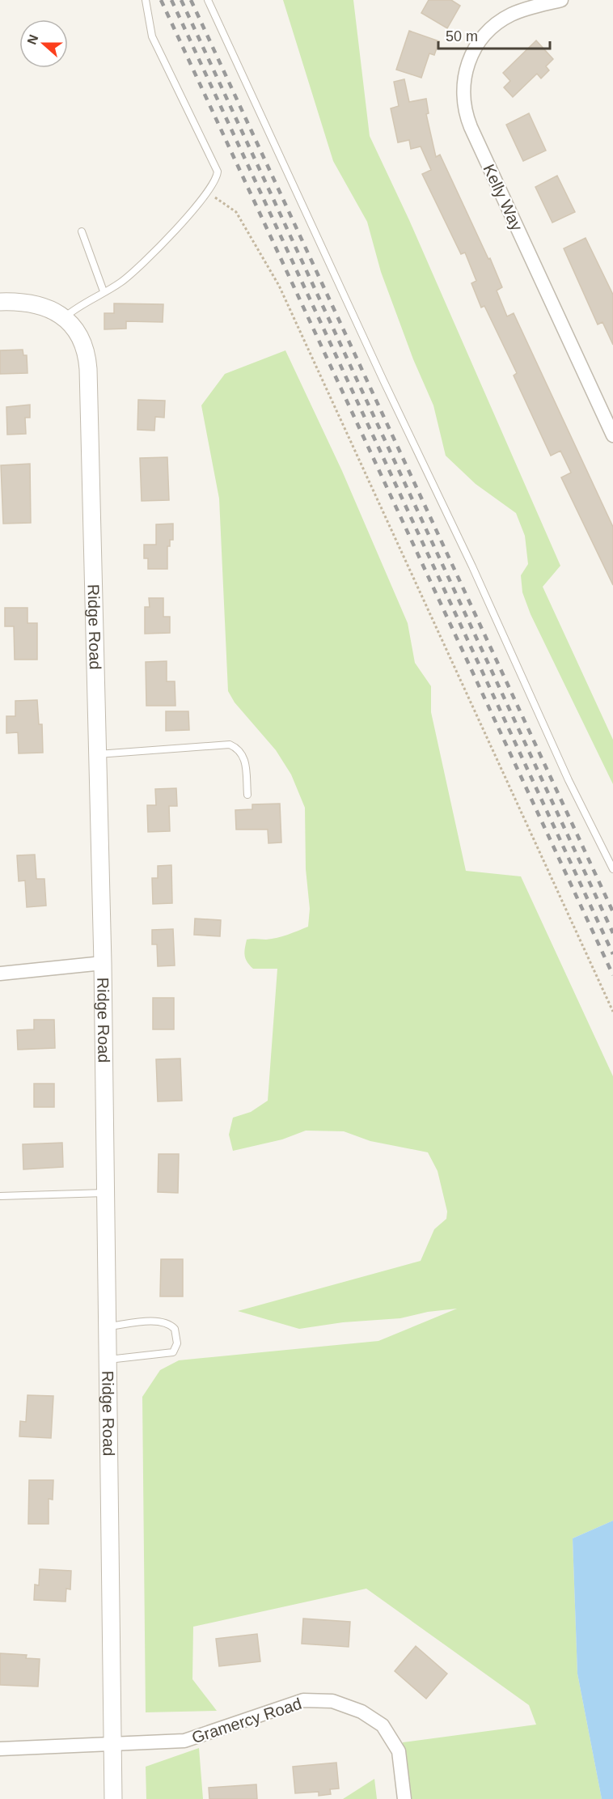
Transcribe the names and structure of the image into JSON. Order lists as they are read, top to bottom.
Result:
{
  "streets": {
    "street": ["Kelly Way", "Ridge Road", "Gramercy Road"]
  },
  "crossings": [
    ["Ridge Road", "Gramercy Road"]
  ],
  "scale_bar": "50 m",
  "north": "left"
}
